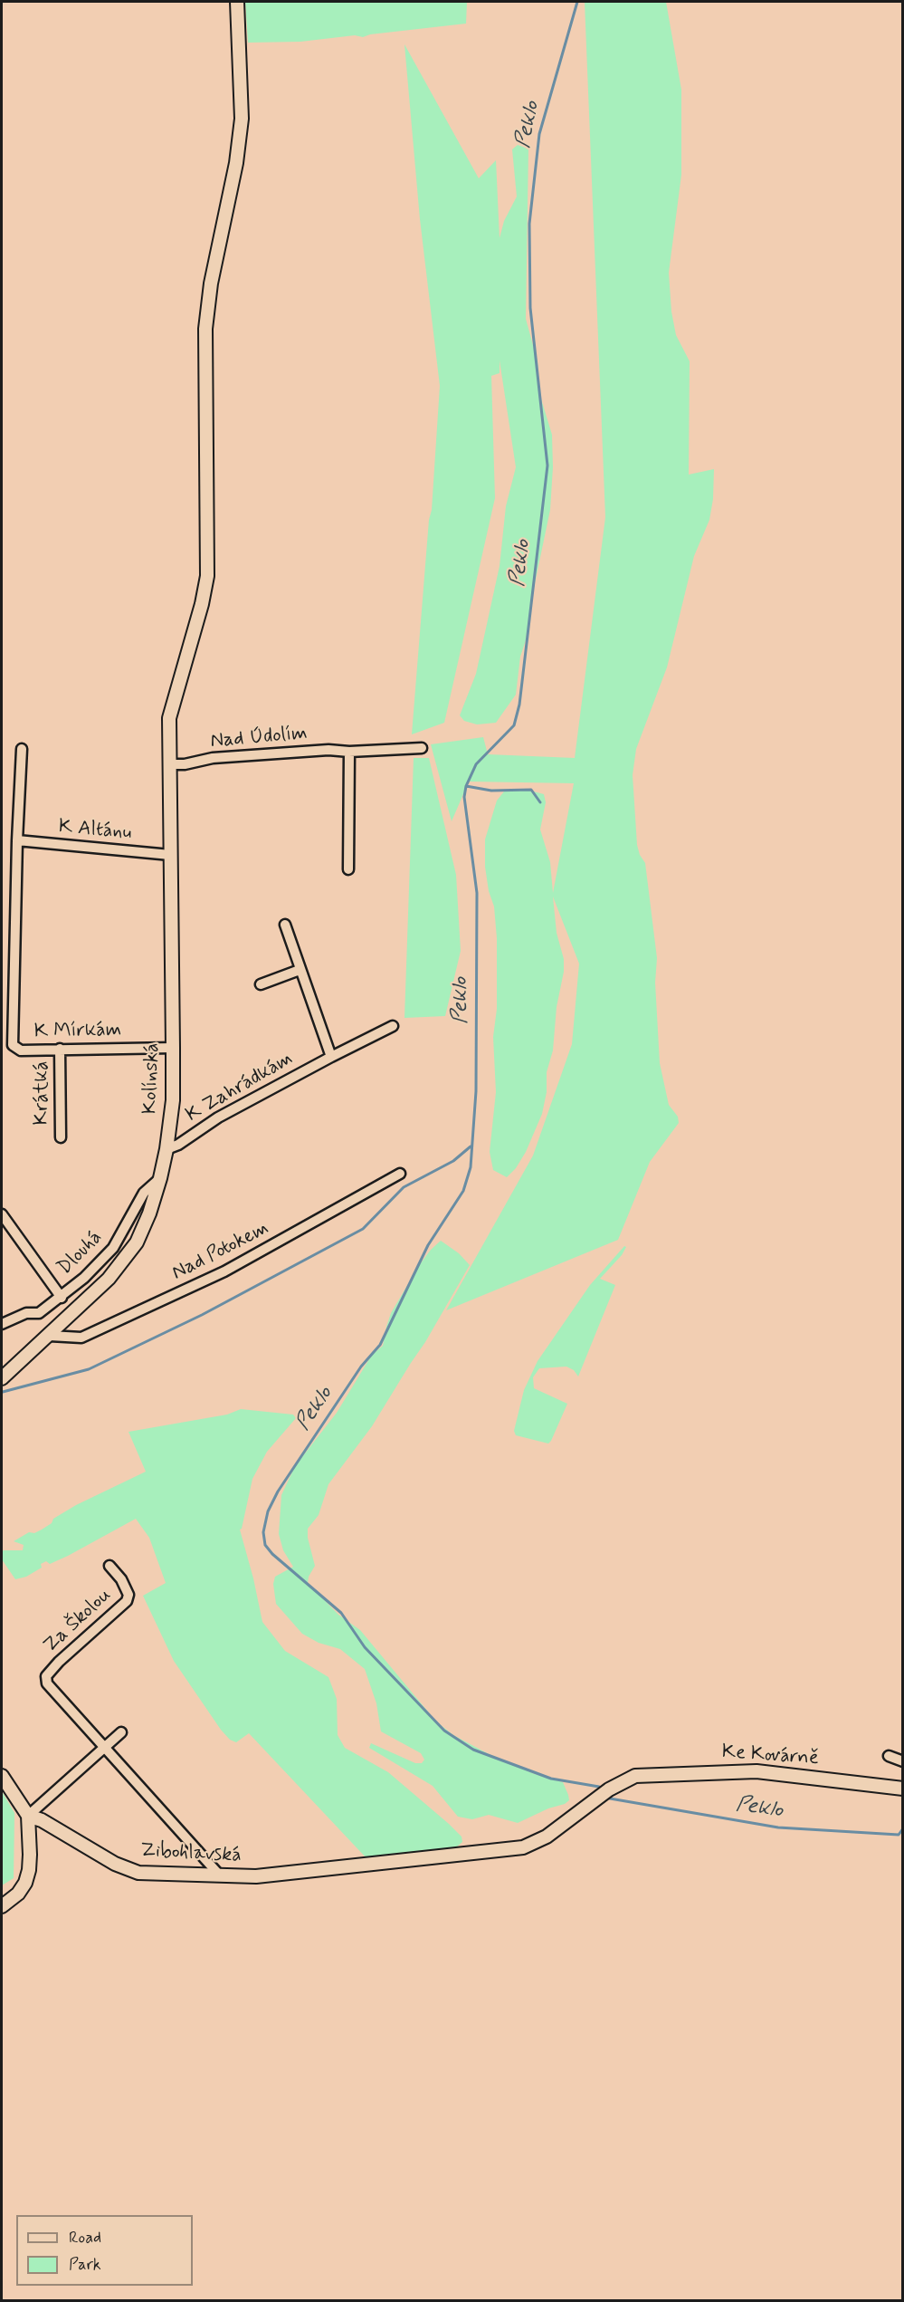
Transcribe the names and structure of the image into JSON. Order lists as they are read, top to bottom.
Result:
{
  "streets": {
    "street": [
      "Nad Údolím",
      "K Altánu",
      "K Mírkám",
      "Kolínská",
      "K Zahrádkám",
      "Krátká",
      "Nad Potokem",
      "Dlouhá",
      "Za Školou",
      "Ke Kovárně",
      "Zibohlavská"
    ]
  },
  "crossings": [
    ["Nad Údolím", "Kolínská"],
    ["K Altánu", "K Mírkám"],
    ["K Altánu", "Kolínská"],
    ["K Mírkám", "Kolínská"],
    ["K Mírkám", "Krátká"],
    ["Kolínská", "K Zahrádkám"],
    ["Kolínská", "Nad Potokem"],
    ["Kolínská", "Dlouhá"],
    ["Za Školou", "Zibohlavská"],
    ["Ke Kovárně", "Zibohlavská"]
  ],
  "water": ["Peklo"],
  "legend": ["Road", "Park"]
}
